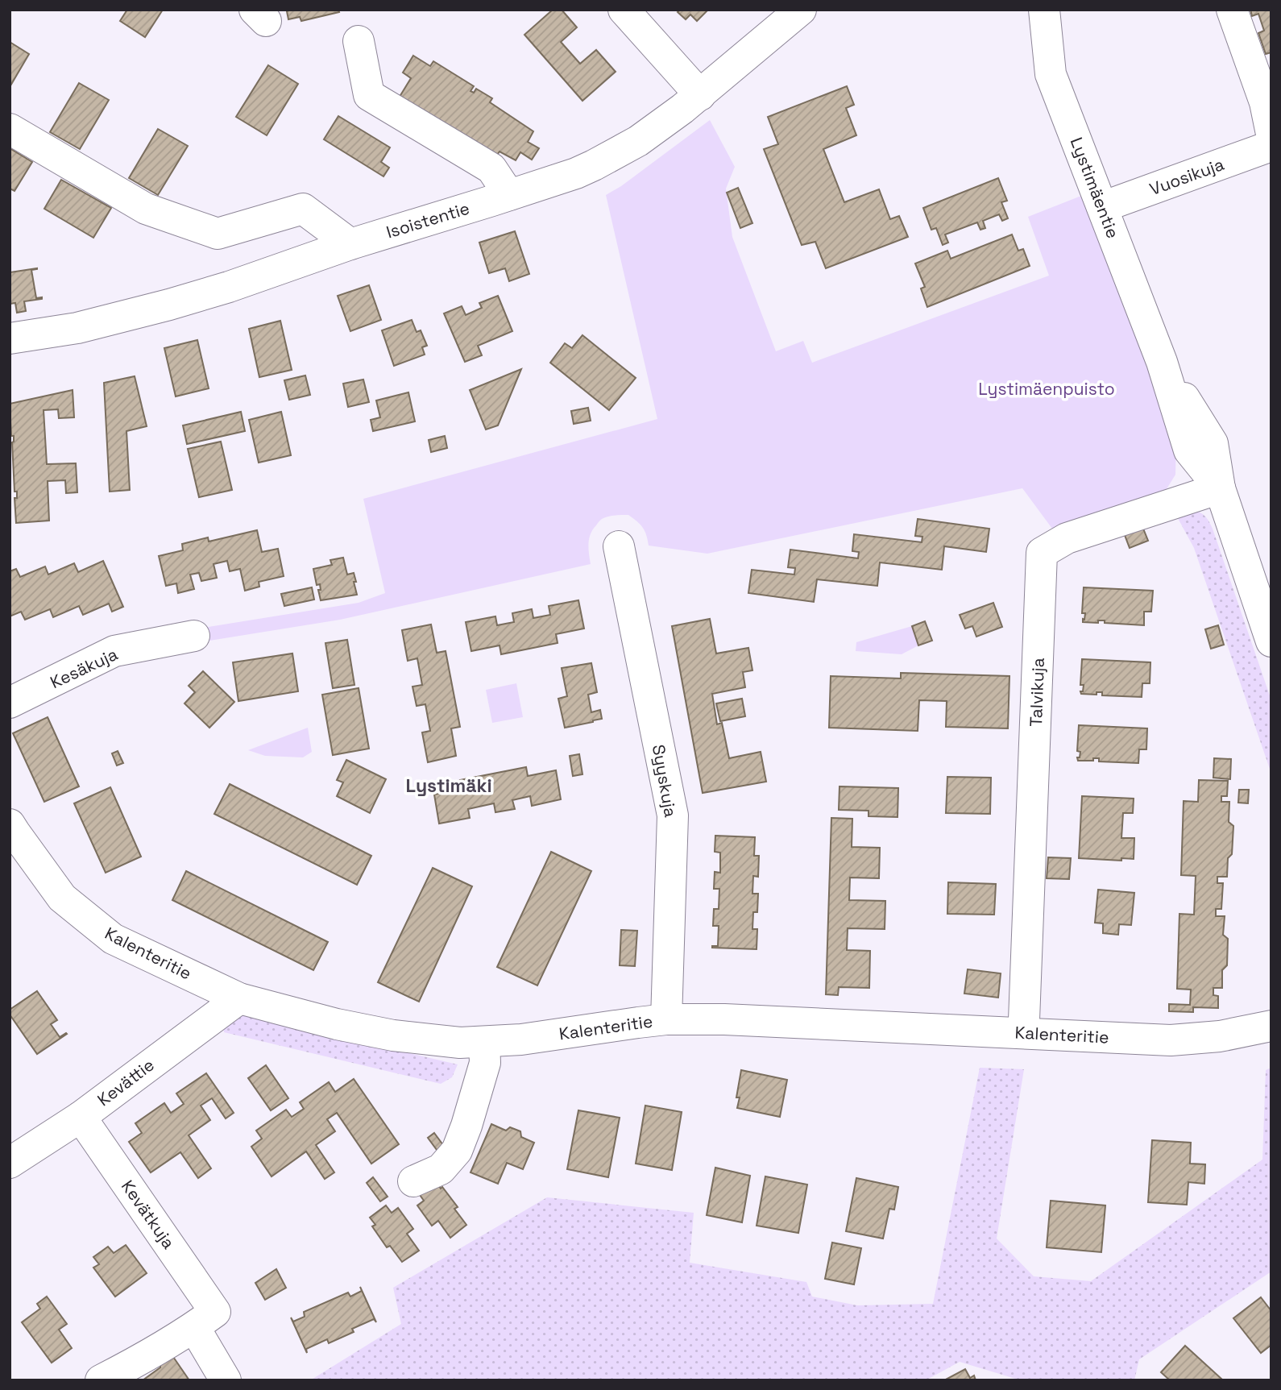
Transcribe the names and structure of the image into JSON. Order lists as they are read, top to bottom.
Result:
{
  "streets": {
    "street": [
      "Vuosikuja",
      "Lystimäentie",
      "Isoistentie",
      "Kesäkuja",
      "Talvikuja",
      "Syyskuja",
      "Kalenteritie",
      "Kevättie",
      "Kevätkuja"
    ]
  },
  "crossings": [
    ["Vuosikuja", "Lystimäentie"],
    ["Lystimäentie", "Talvikuja"],
    ["Syyskuja", "Kalenteritie"],
    ["Kalenteritie", "Kevättie"],
    ["Kevättie", "Kevätkuja"]
  ],
  "districts": ["Lystimäki"],
  "parks": ["Lystimäenpuisto"]
}
